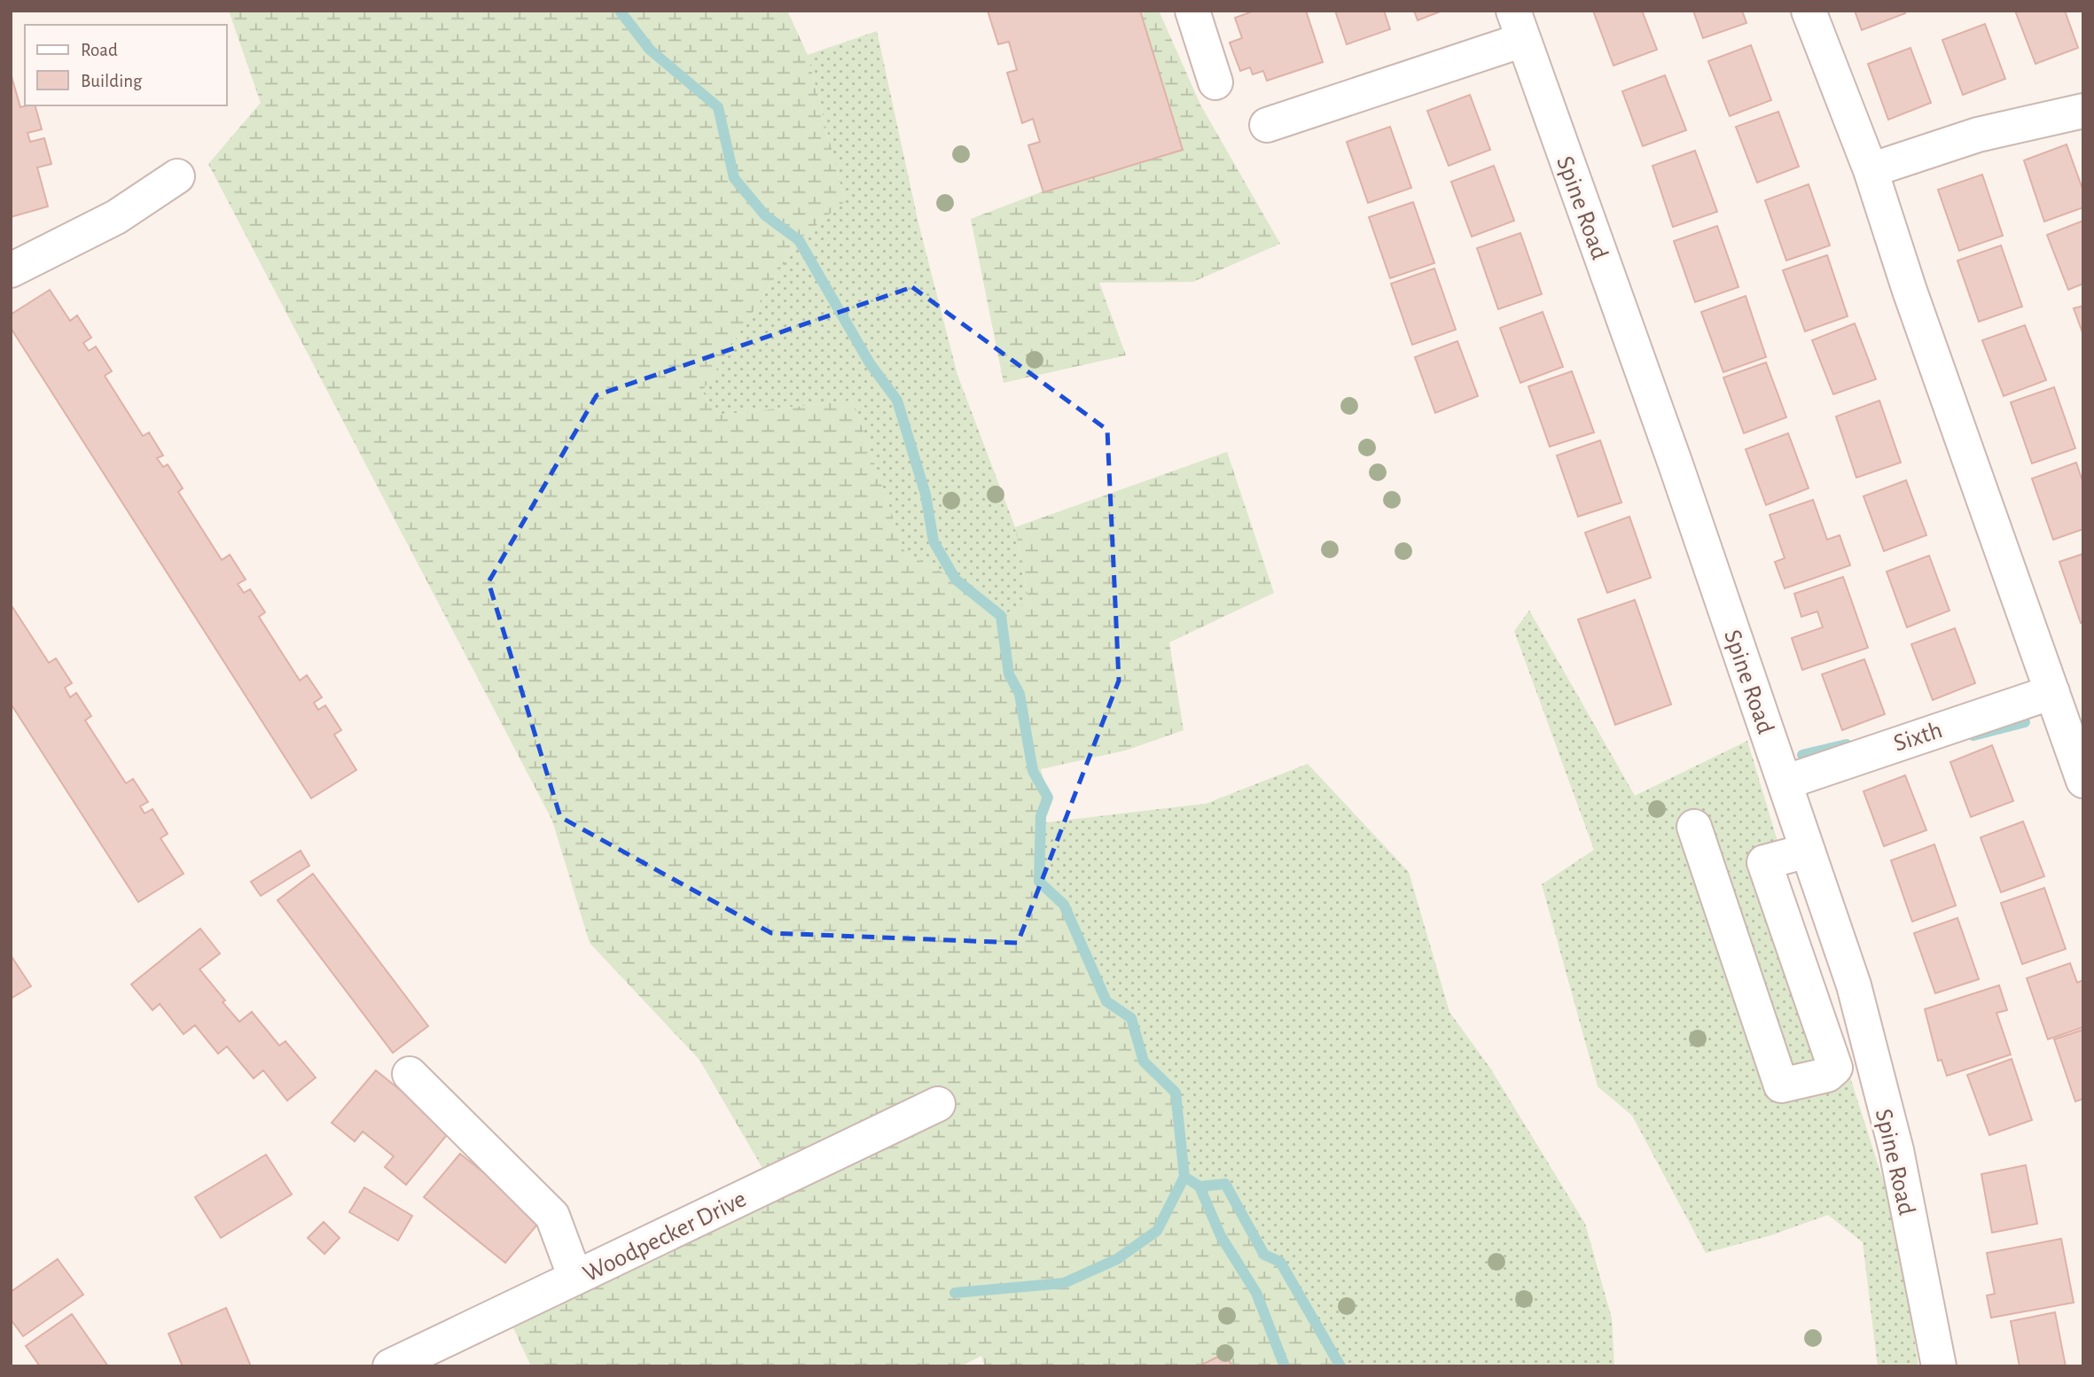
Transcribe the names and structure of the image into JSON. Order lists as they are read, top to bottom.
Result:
{
  "streets": {
    "street": ["Spine Road", "Sixth", "Woodpecker Drive"]
  },
  "crossings": [
    ["Spine Road", "Sixth"]
  ],
  "legend": ["Road", "Building"]
}
